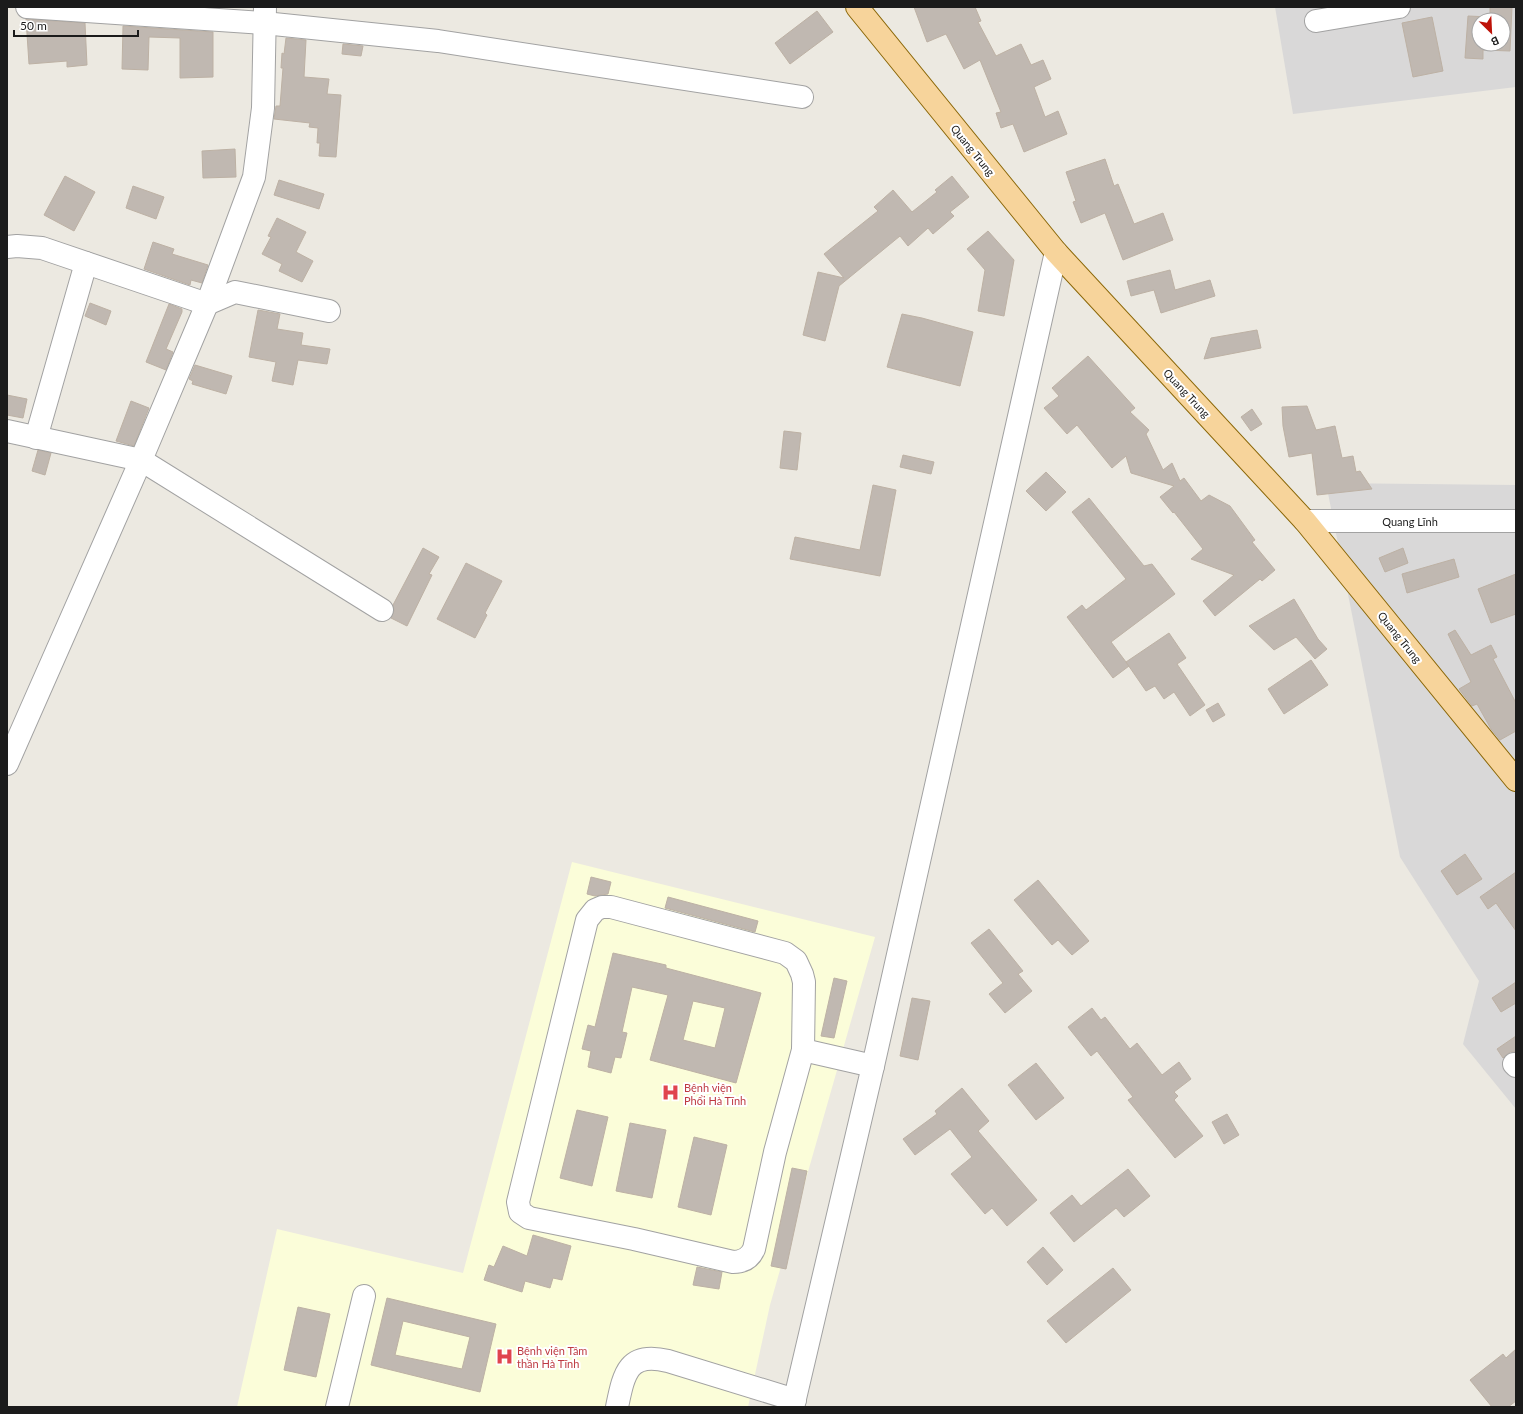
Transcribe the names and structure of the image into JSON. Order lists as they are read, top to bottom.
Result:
{
  "streets": {
    "main road": ["Quang Trung"],
    "street": ["Quang Lĩnh"]
  },
  "crossings": [
    ["Quang Trung", "Quang Lĩnh"]
  ],
  "places": {
    "hospital": ["Bệnh viện Phổi Hà Tĩnh", "Bệnh viện Tâm thần Hà Tĩnh"]
  },
  "scale_bar": "50 m",
  "north": "bottom right"
}
